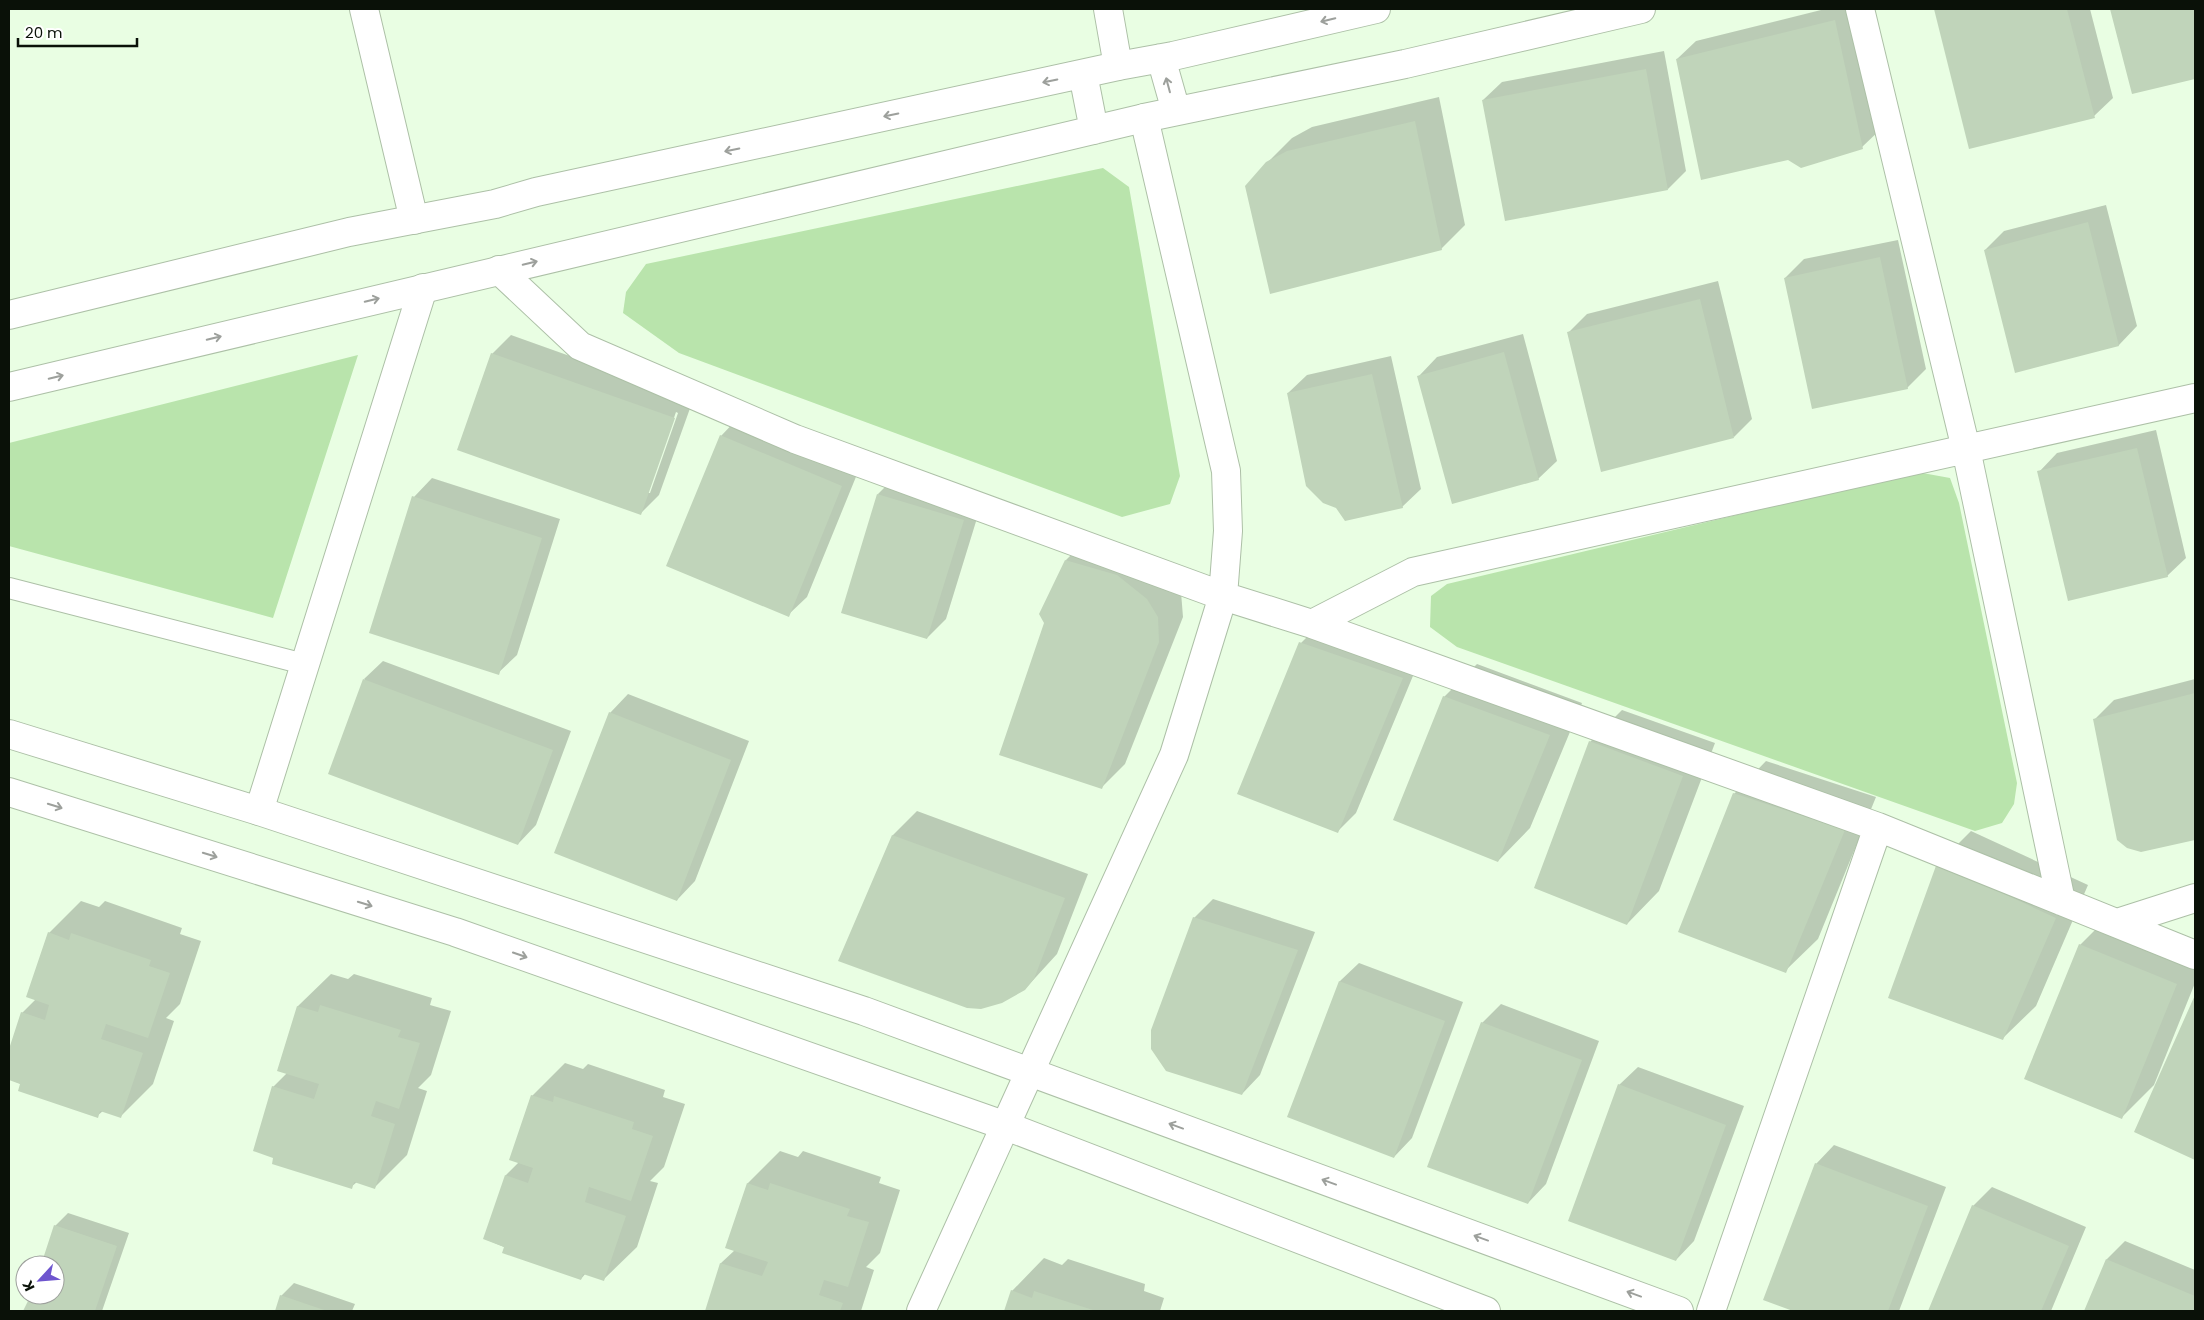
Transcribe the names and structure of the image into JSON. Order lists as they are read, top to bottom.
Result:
{
  "scale_bar": "20 m",
  "north": "bottom left"
}
